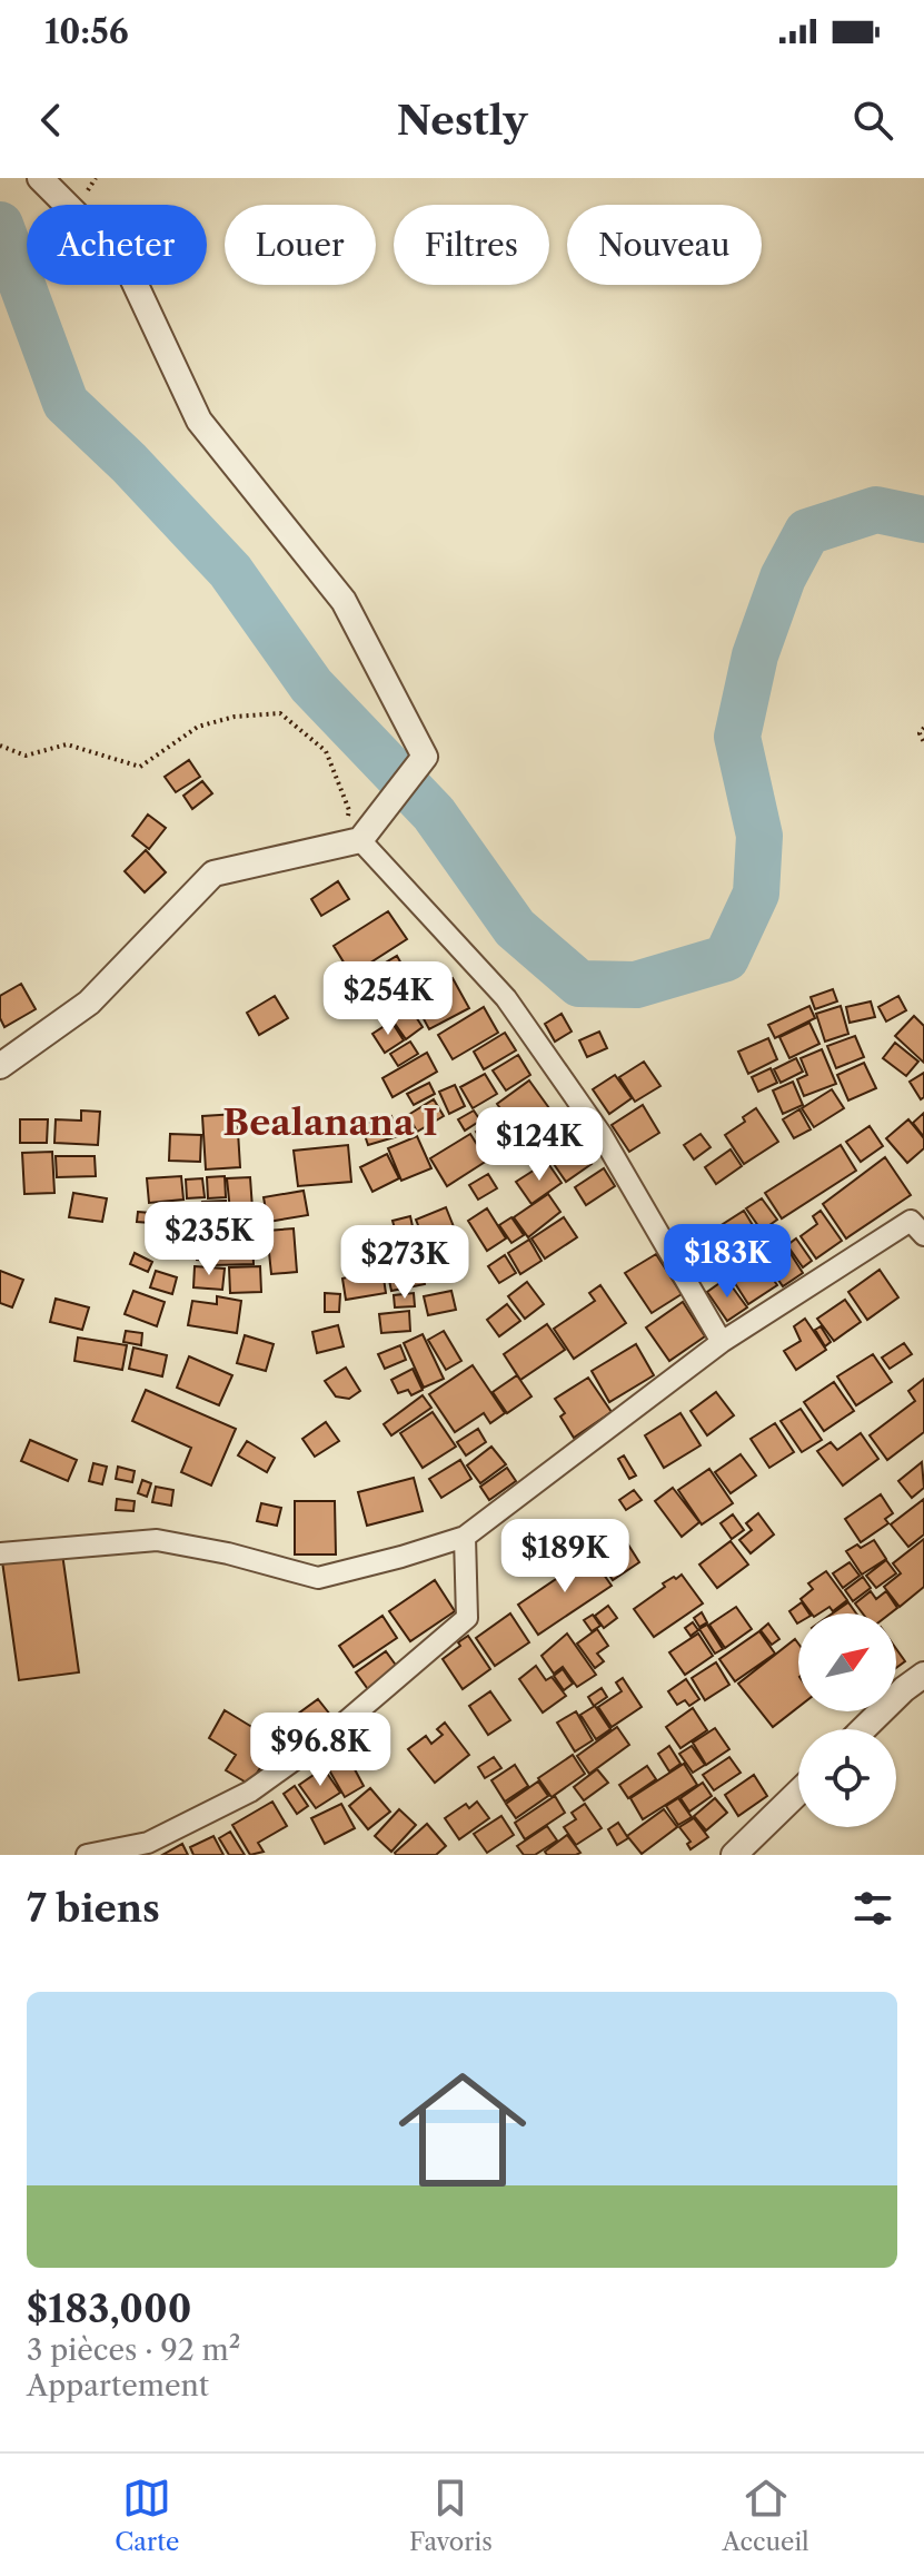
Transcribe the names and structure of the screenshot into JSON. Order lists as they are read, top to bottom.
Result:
{
  "districts": ["Bealanana I"],
  "north": "top right",
  "page": {
    "status": "10:56",
    "header": "Nestly",
    "chip": [
      "Acheter",
      "Louer",
      "Filtres",
      "Nouveau"
    ],
    "price": [
      "$254K",
      "$124K",
      "$235K",
      "$183K",
      "$273K",
      "$189K",
      "$96.8K"
    ],
    "heading": "7 biens",
    "list": [
      {
        "name": "$183,000",
        "note": "3 pièces · 92 m² · Appartement"
      }
    ],
    "tabs": ["Carte", "Favoris", "Accueil"]
  }
}
